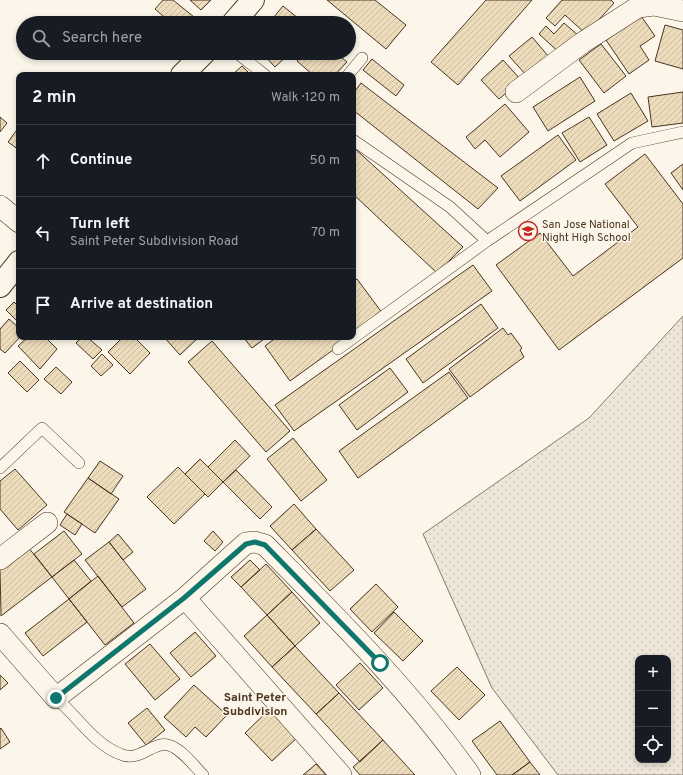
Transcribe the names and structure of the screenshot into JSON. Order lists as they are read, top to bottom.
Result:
{
  "districts": ["Saint Peter Subdivision"],
  "places": {
    "school or university": ["San Jose National Night High School"]
  },
  "page": {
    "search": "Search here",
    "heading": ["2 min", "Walk · 120 m"],
    "list": [
      ["Continue", "50 m"],
      ["Turn left", "Saint Peter Subdivision Road", "70 m"],
      "Arrive at destination"
    ],
    "map_buttons": ["+", "−"]
  }
}
